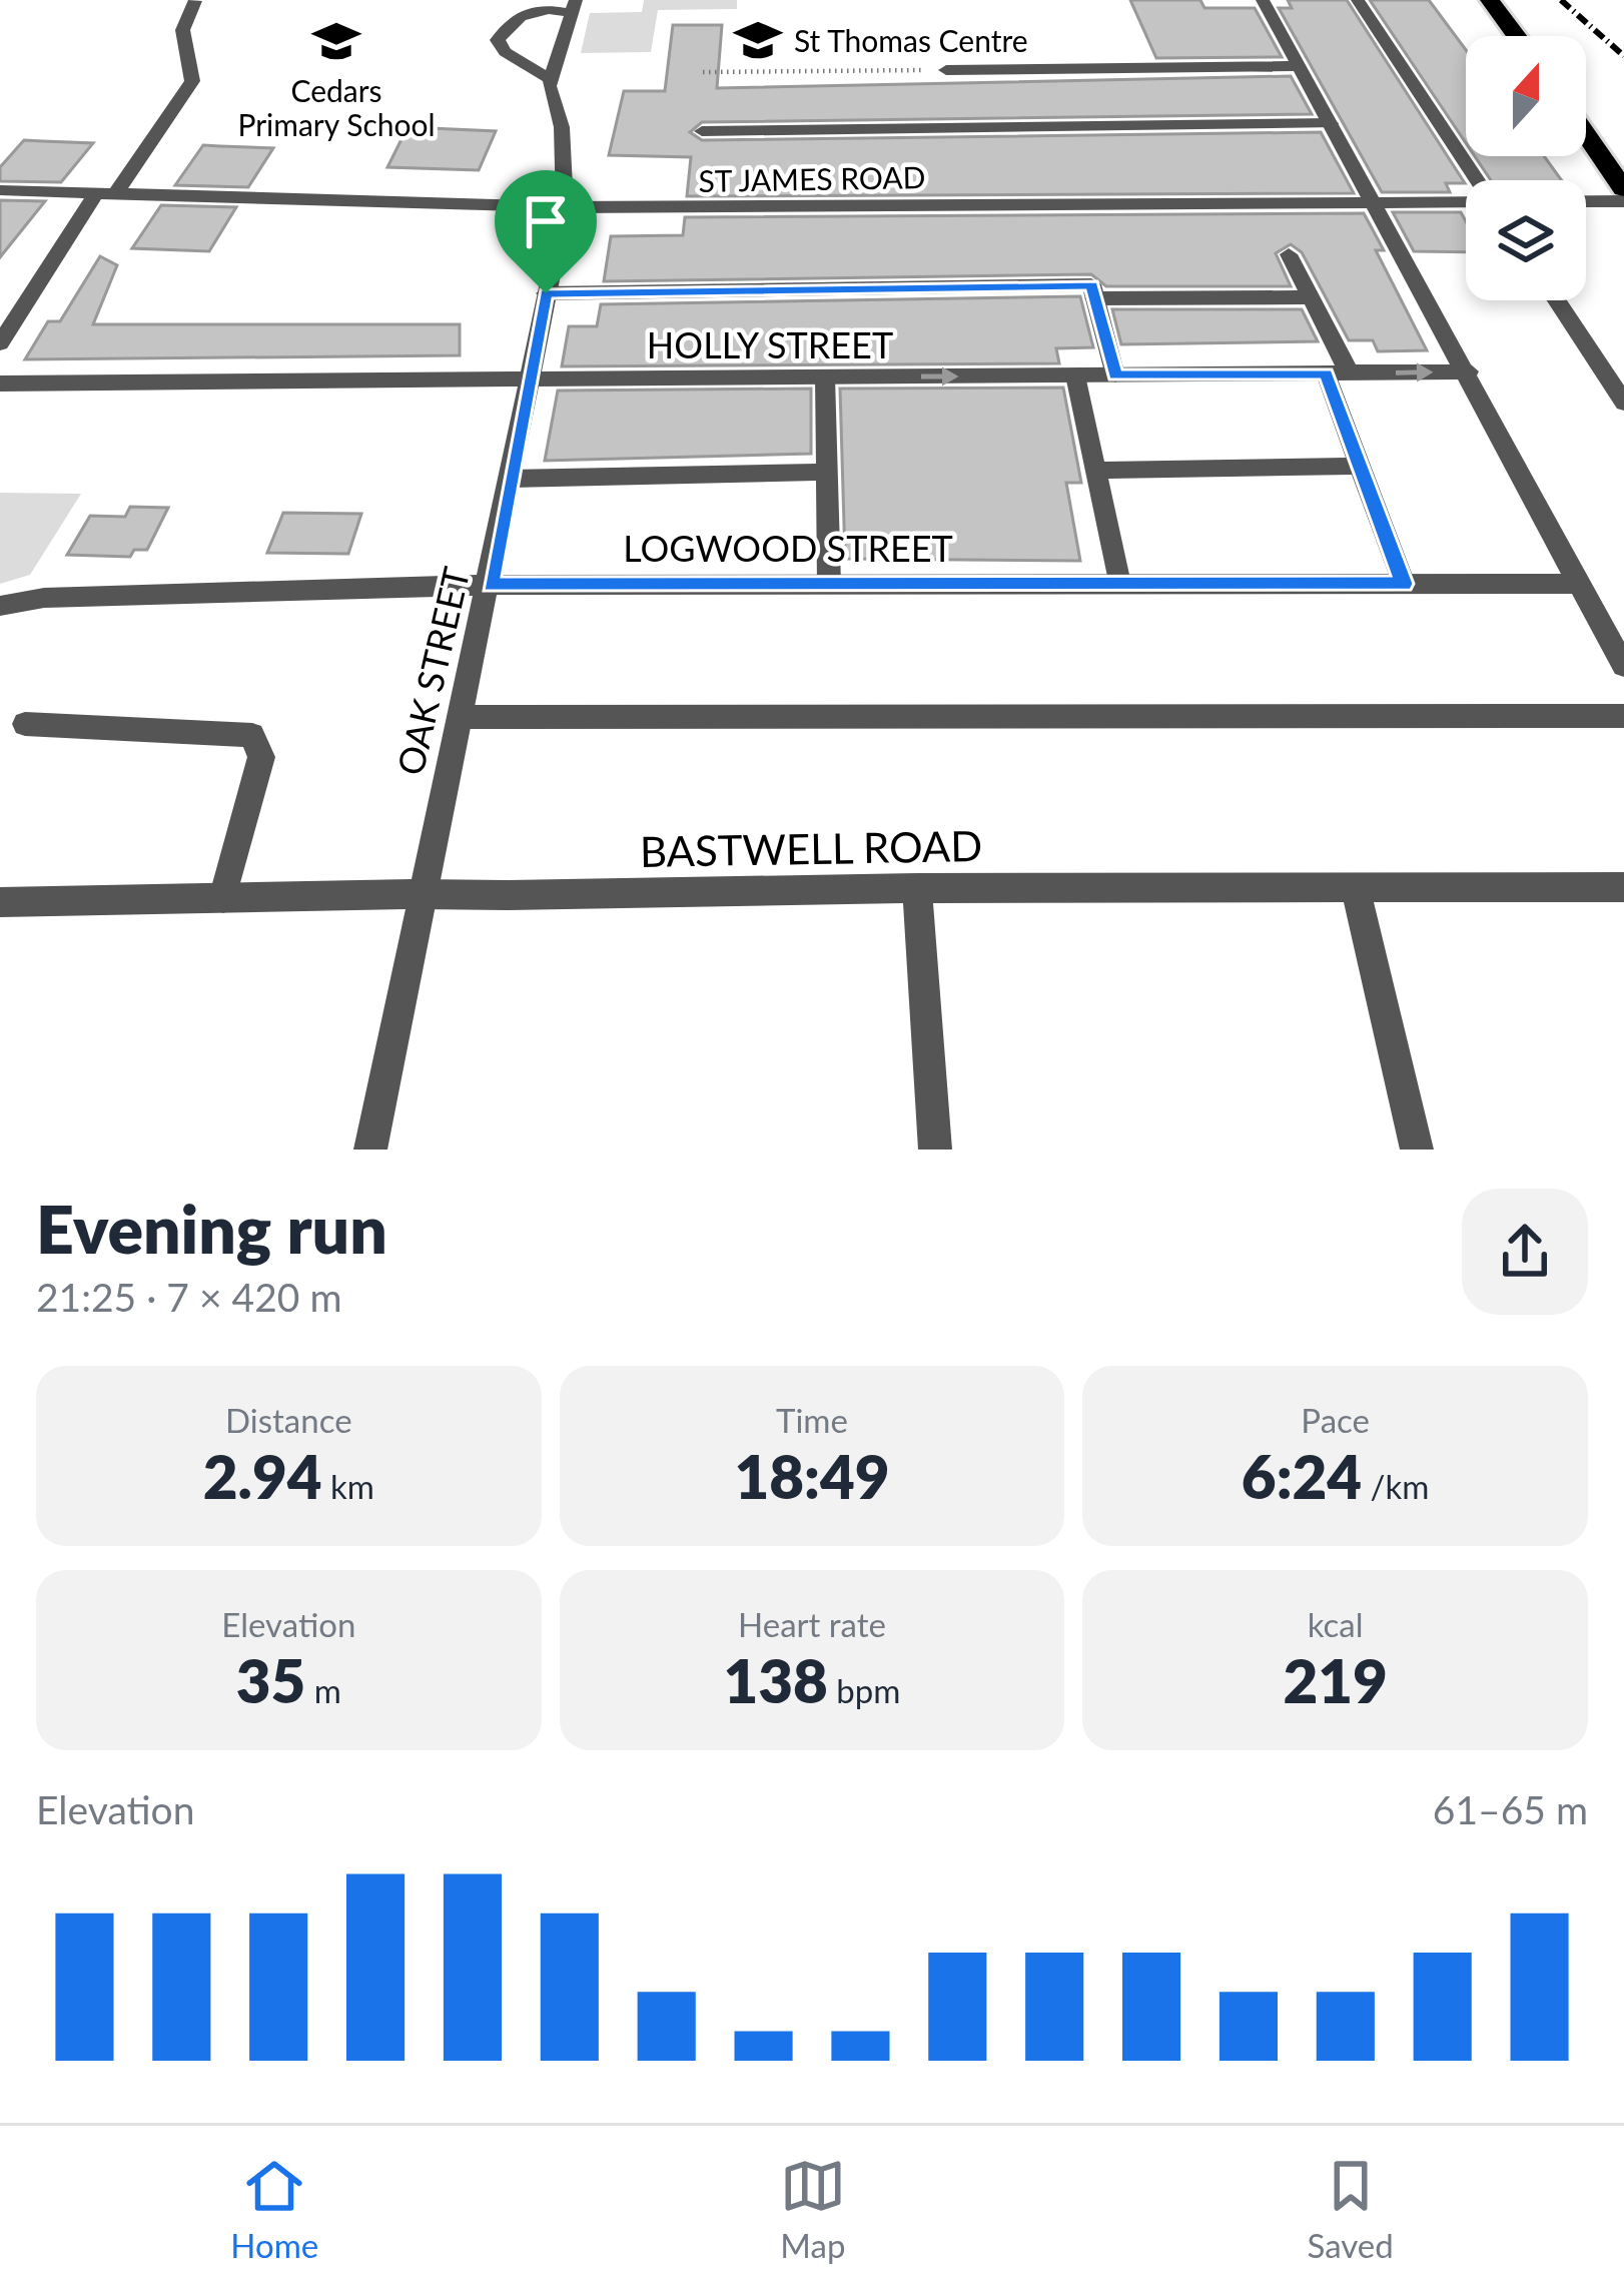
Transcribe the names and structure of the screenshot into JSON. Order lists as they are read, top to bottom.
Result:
{
  "streets": {
    "street": [
      "ST JAMES ROAD",
      "HOLLY STREET",
      "LOGWOOD STREET",
      "OAK STREET",
      "BASTWELL ROAD"
    ]
  },
  "crossings": [
    ["ST JAMES ROAD", "OAK STREET"],
    ["HOLLY STREET", "OAK STREET"],
    ["LOGWOOD STREET", "OAK STREET"],
    ["OAK STREET", "BASTWELL ROAD"]
  ],
  "places": {
    "school or university": ["St Thomas Centre", "Cedars Primary School"]
  },
  "north": "top",
  "page": {
    "heading": ["Evening run", "21:25 · 7 × 420 m"],
    "stats": [
      ["Distance", "2.94 km"],
      ["Time", "18:49"],
      ["Pace", "6:24 /km"],
      ["Elevation", "35 m"],
      ["Heart rate", "138 bpm"],
      ["kcal", "219"]
    ],
    "chart": ["Elevation", "61–65 m"],
    "tabs": ["Home", "Map", "Saved"]
  }
}
